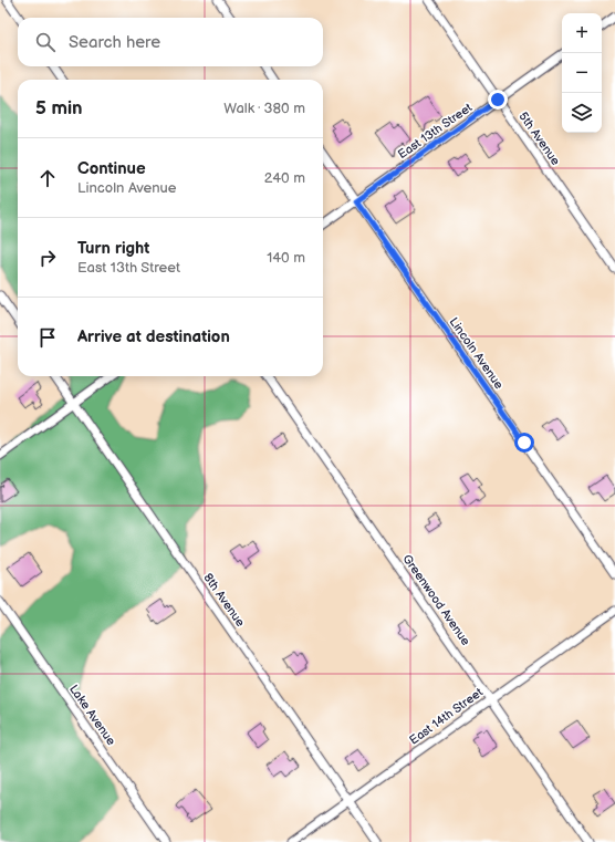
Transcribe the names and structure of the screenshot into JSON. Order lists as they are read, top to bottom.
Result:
{
  "streets": {
    "street": [
      "East 13th Street",
      "5th Avenue",
      "Lincoln Avenue",
      "8th Avenue",
      "Greenwood Avenue",
      "Lake Avenue",
      "East 14th Street"
    ]
  },
  "crossings": [
    ["East 13th Street", "5th Avenue"],
    ["East 13th Street", "Lincoln Avenue"],
    ["8th Avenue", "East 14th Street"],
    ["Greenwood Avenue", "East 14th Street"]
  ],
  "page": {
    "map_buttons": ["+", "−"],
    "search": "Search here",
    "heading": ["5 min", "Walk · 380 m"],
    "list": [
      ["Continue", "Lincoln Avenue", "240 m"],
      ["Turn right", "East 13th Street", "140 m"],
      "Arrive at destination"
    ]
  }
}
